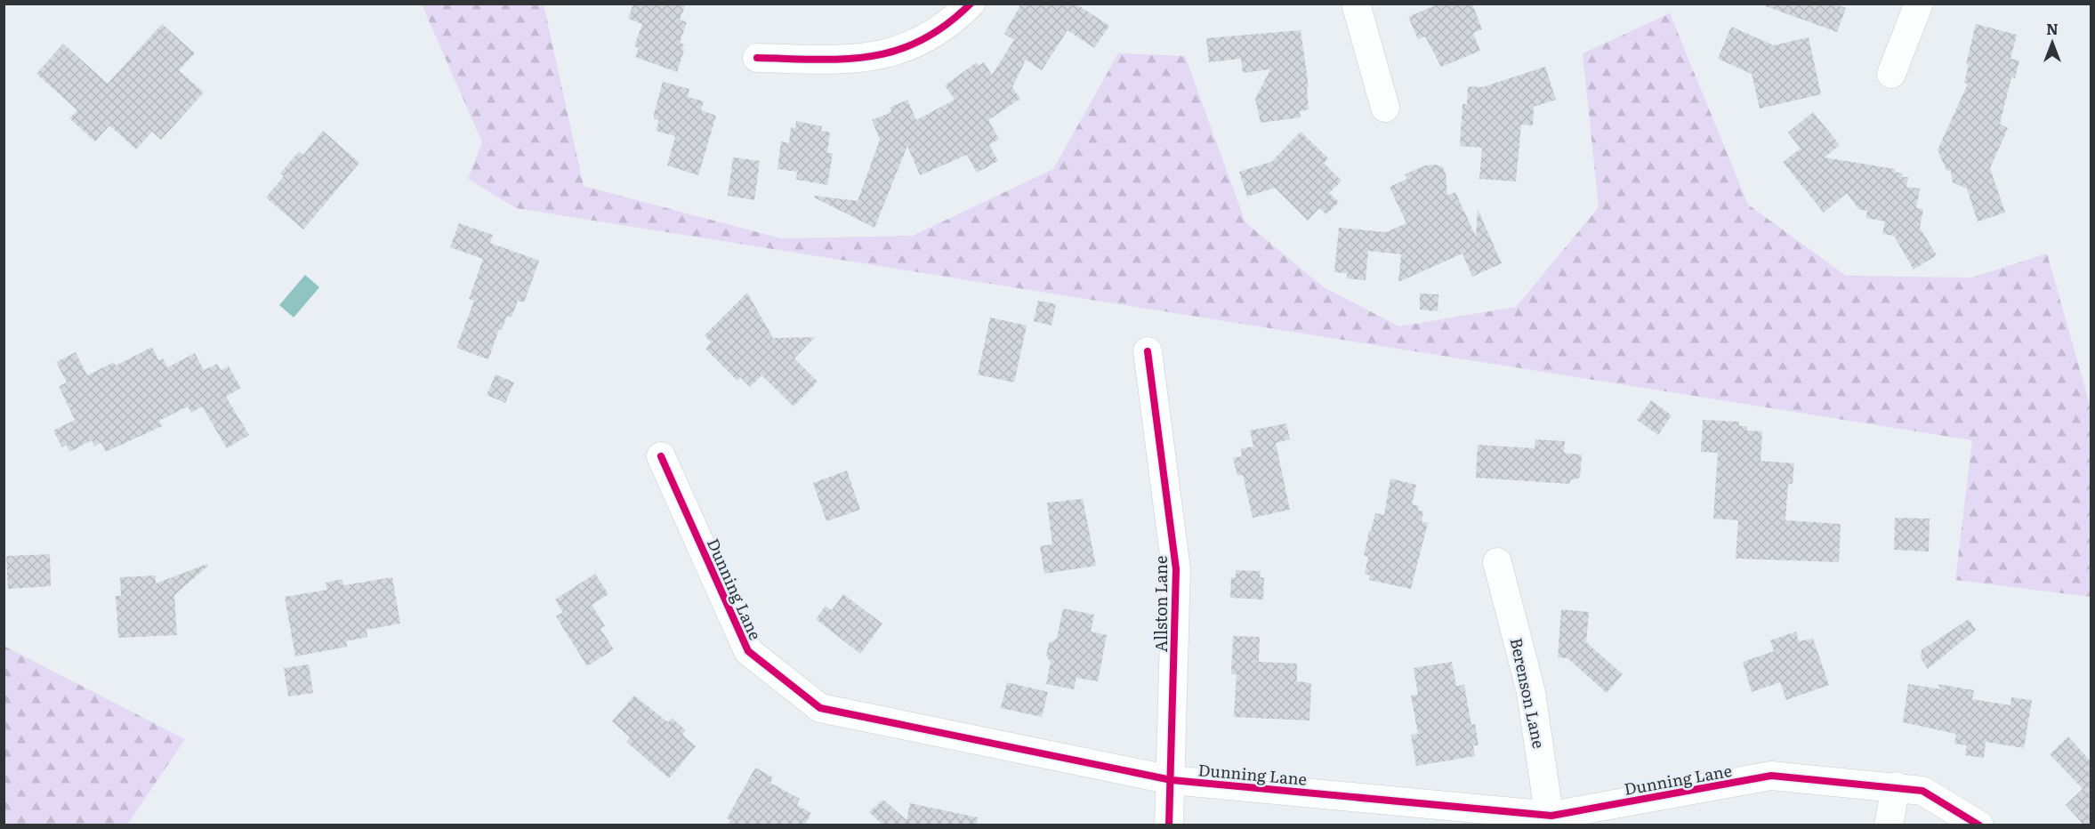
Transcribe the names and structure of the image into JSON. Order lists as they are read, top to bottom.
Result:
{
  "streets": {
    "street": ["Dunning Lane", "Allston Lane", "Berenson Lane"]
  },
  "crossings": [
    ["Dunning Lane", "Allston Lane"],
    ["Dunning Lane", "Berenson Lane"]
  ],
  "north": "top"
}
